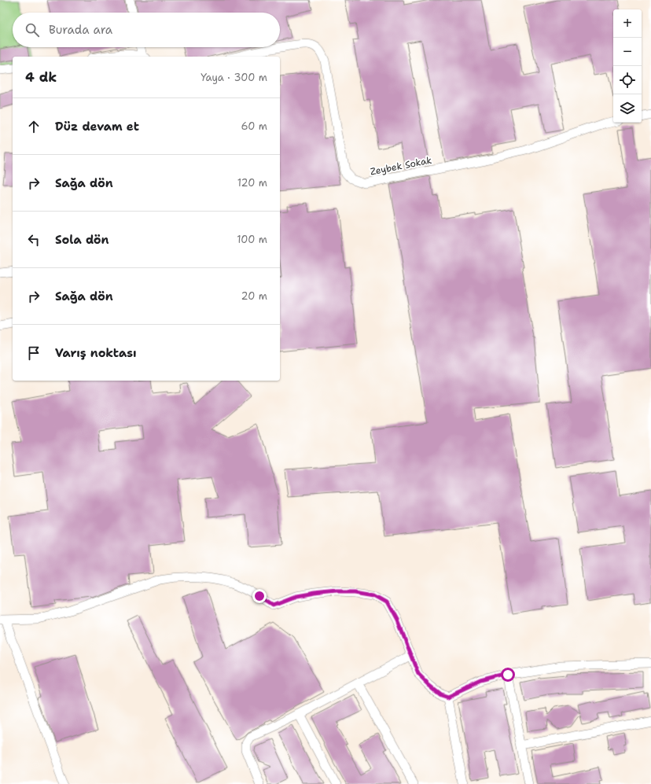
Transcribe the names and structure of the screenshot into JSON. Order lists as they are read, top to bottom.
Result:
{
  "streets": {
    "street": ["Zeybek Sokak"]
  },
  "page": {
    "map_buttons": ["+", "−"],
    "search": "Burada ara",
    "heading": ["4 dk", "Yaya · 300 m"],
    "list": [
      ["Düz devam et", "60 m"],
      ["Sağa dön", "120 m"],
      ["Sola dön", "100 m"],
      ["Sağa dön", "20 m"],
      "Varış noktası"
    ]
  }
}
